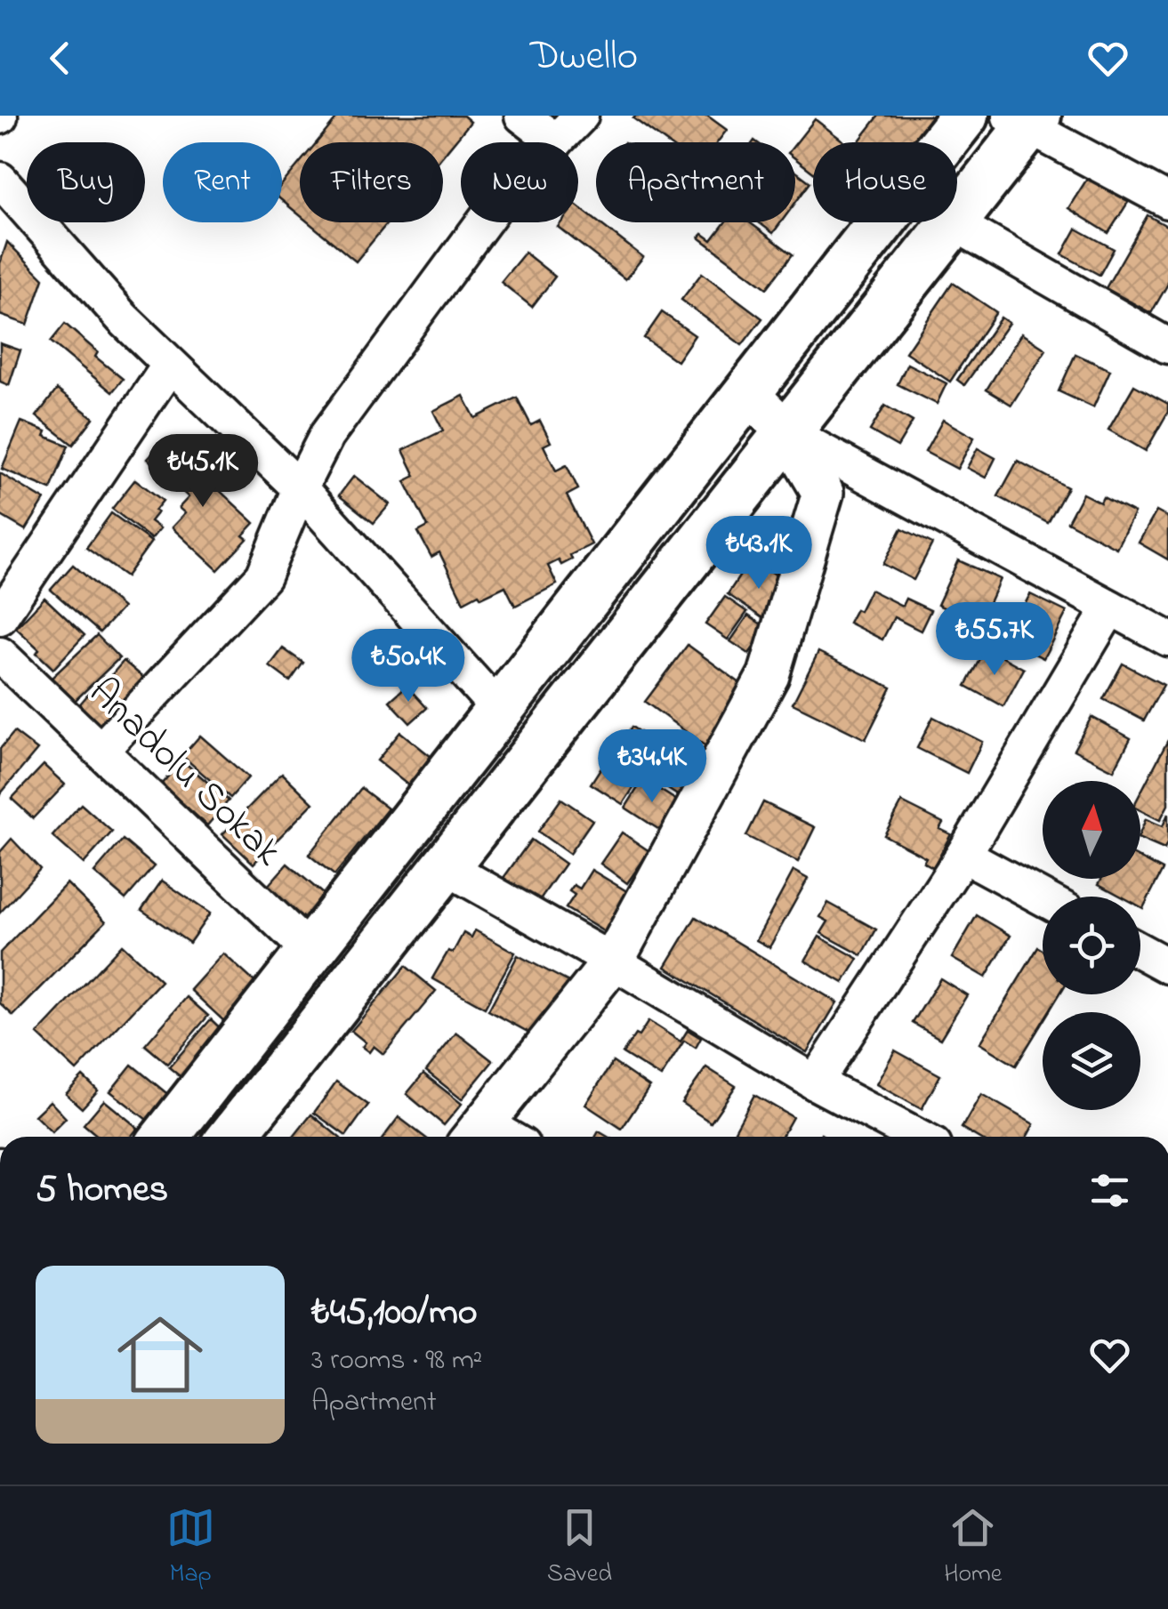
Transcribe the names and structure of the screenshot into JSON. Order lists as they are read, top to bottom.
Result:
{
  "streets": {
    "street": ["Anadolu Sokak"]
  },
  "north": "top",
  "page": {
    "header": "Dwello",
    "chip": [
      "Buy",
      "Rent",
      "Filters",
      "New",
      "Apartment",
      "House"
    ],
    "price": [
      "₺45.1K",
      "₺43.1K",
      "₺55.7K",
      "₺50.4K",
      "₺34.4K"
    ],
    "heading": "5 homes",
    "list": [
      {
        "name": "₺45,100/mo",
        "note": "3 rooms · 98 m² · Apartment"
      }
    ],
    "tabs": ["Map", "Saved", "Home"]
  }
}
